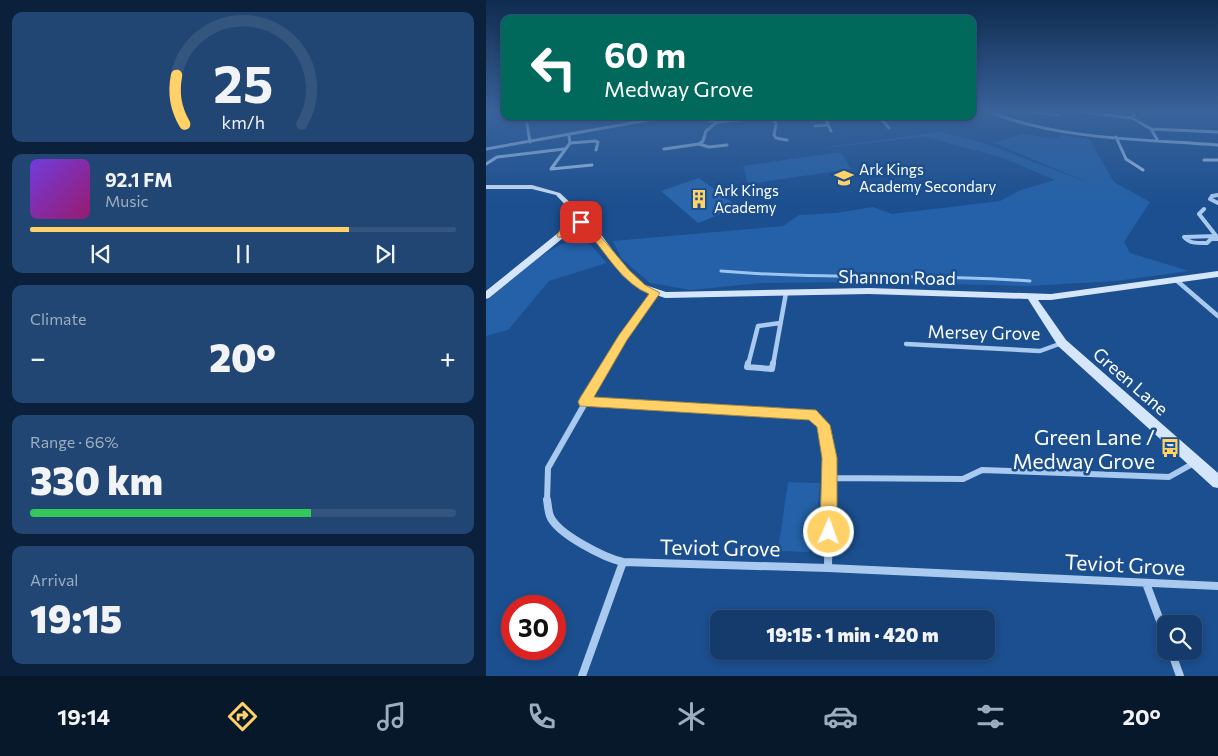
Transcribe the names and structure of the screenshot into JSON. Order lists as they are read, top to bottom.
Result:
{
  "streets": {
    "street": [
      "Shannon Road",
      "Mersey Grove",
      "Green Lane",
      "Teviot Grove"
    ]
  },
  "crossings": [
    ["Shannon Road", "Green Lane"],
    ["Shannon Road", "Teviot Grove"],
    ["Mersey Grove", "Green Lane"]
  ],
  "places": {
    "school or university": ["Ark Kings Academy Secondary"],
    "building": ["Ark Kings Academy"],
    "bus stop": ["Green Lane / Medway Grove"]
  },
  "page": {
    "turn": ["60 m", "Medway Grove"],
    "song": ["92.1 FM", "Music"],
    "tile": [
      "Climate",
      ["Range · 66%", "330 km"],
      ["Arrival", "19:15"]
    ],
    "heat": ["−", "20°", "+"],
    "limit": "30",
    "trip": "19:15 · 1 min · 420 m",
    "tabs": ["19:14", "20°"],
    "gauge": ["25", "km/h"]
  }
}
